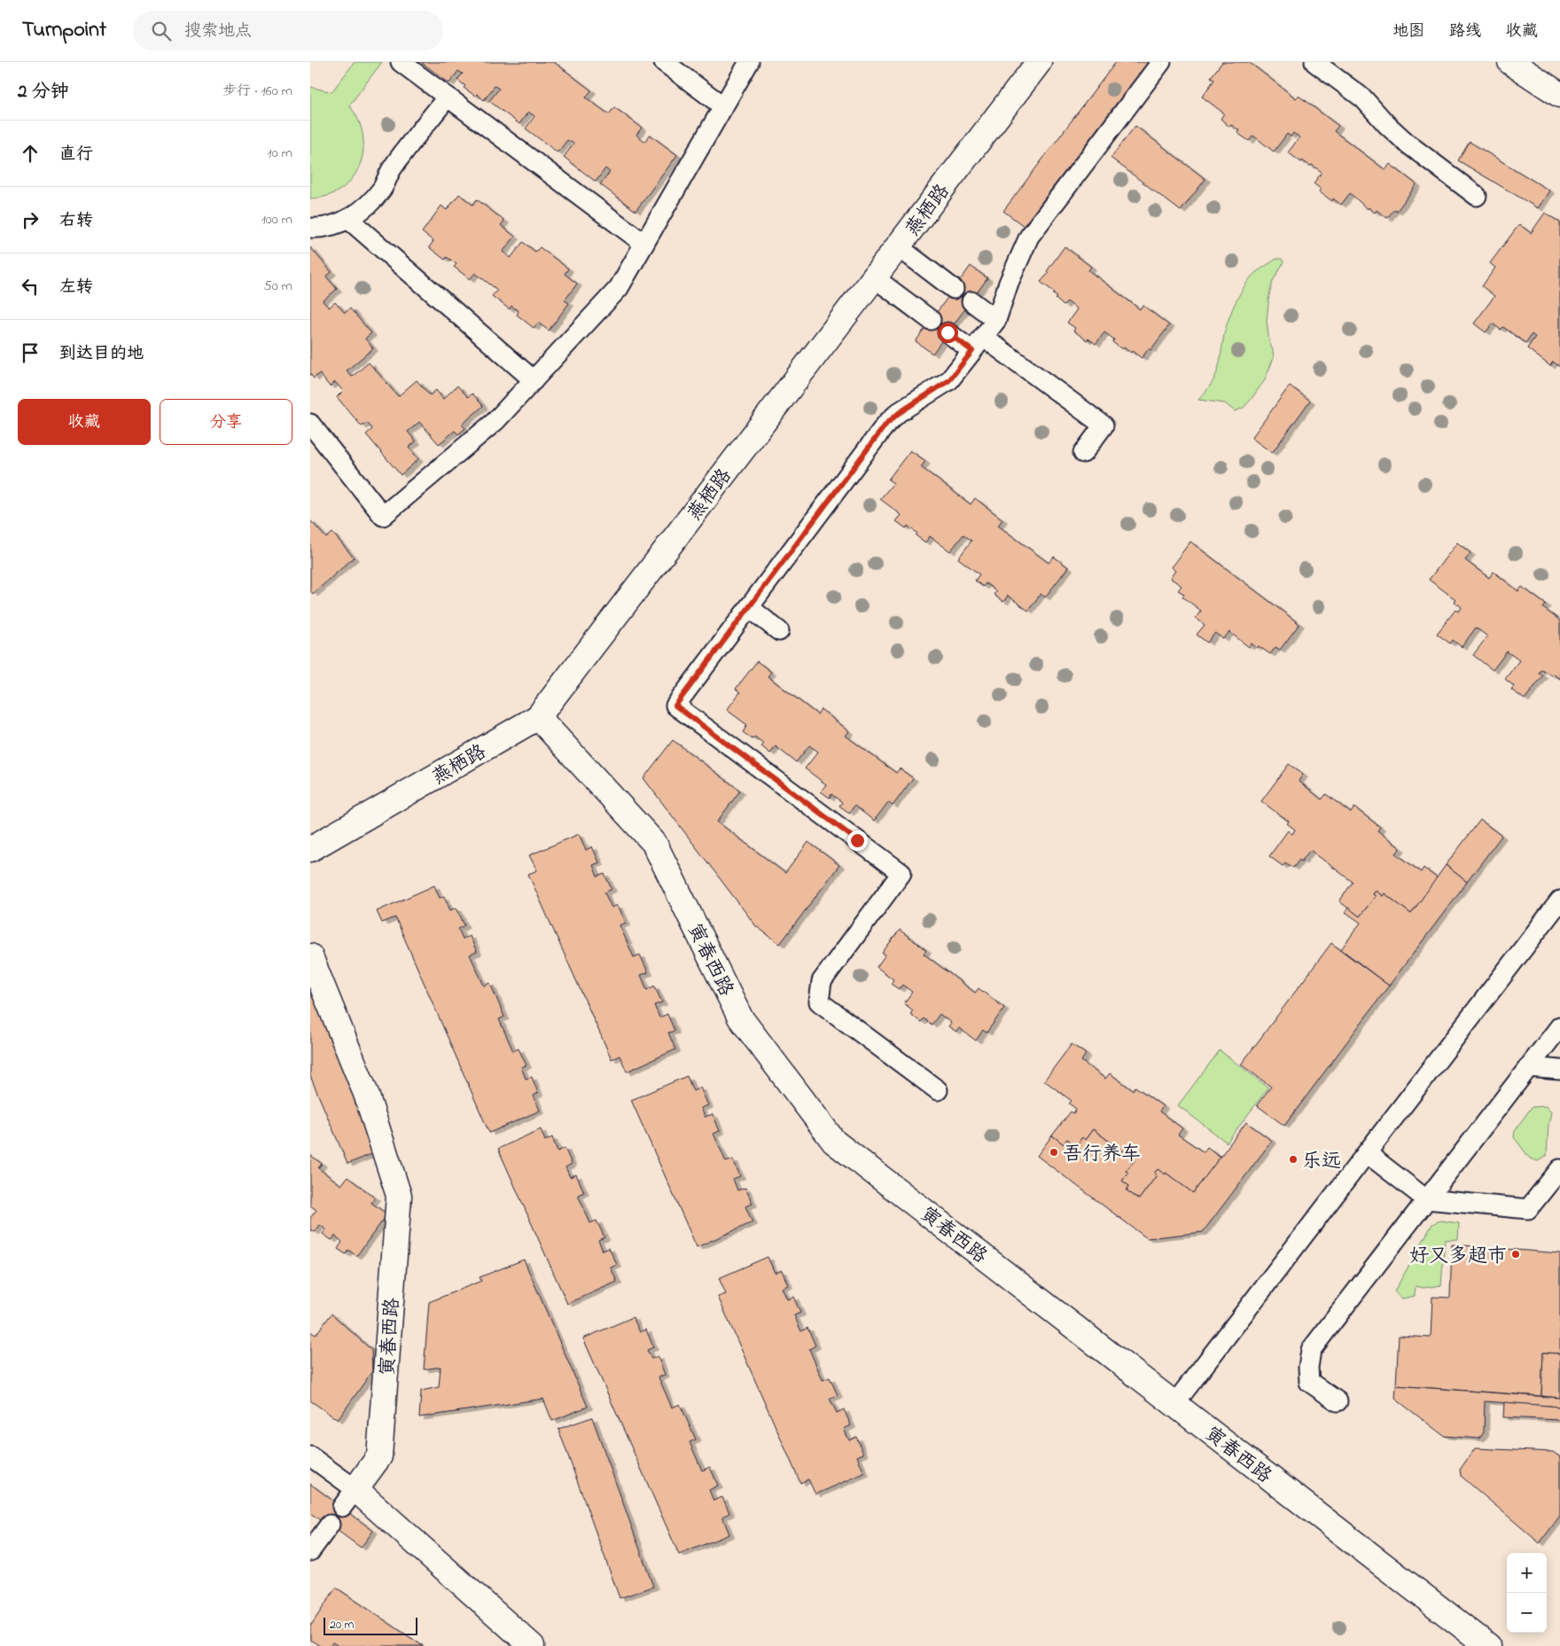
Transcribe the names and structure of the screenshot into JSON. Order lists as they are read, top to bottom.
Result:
{
  "streets": {
    "street": ["燕栖路", "寅春西路"]
  },
  "crossings": [
    ["燕栖路", "寅春西路"]
  ],
  "places": ["吾行养车", "乐远", "好又多超市"],
  "scale_bar": "20 m",
  "page": {
    "header": "Turnpoint",
    "search": "搜索地点",
    "nav": ["地图", "路线", "收藏"],
    "heading": ["2 分钟", "步行 · 160 m"],
    "list": [
      ["直行", "10 m"],
      ["右转", "100 m"],
      ["左转", "50 m"],
      "到达目的地"
    ],
    "buttons": ["收藏", "分享"],
    "map_buttons": ["+", "−"],
    "scale": "20 m"
  }
}
